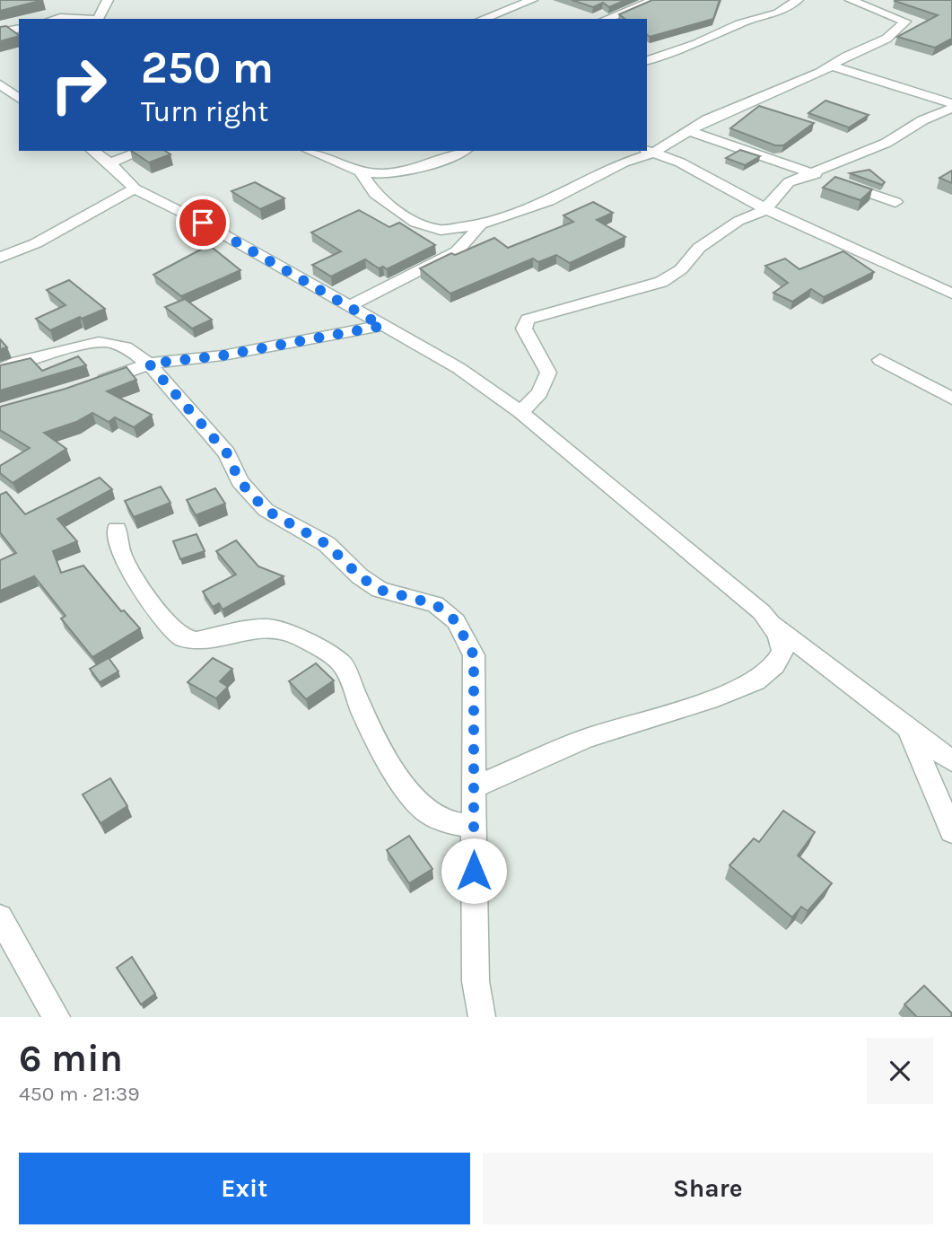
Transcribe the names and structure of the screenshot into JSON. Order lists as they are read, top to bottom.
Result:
{
  "page": {
    "turn": ["250 m", "Turn right"],
    "heading": ["6 min", "450 m · 21:39"],
    "buttons": ["Exit", "Share"]
  }
}
